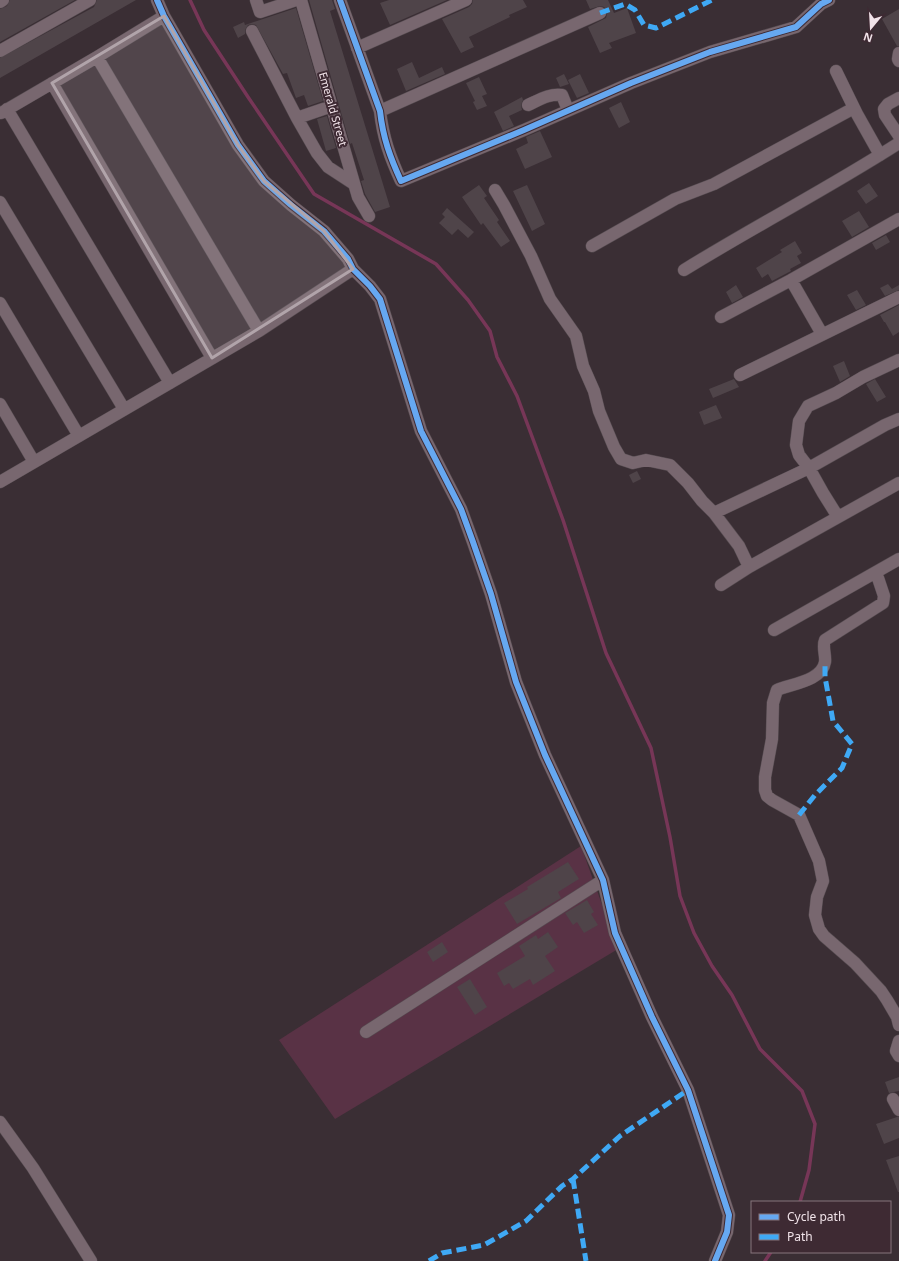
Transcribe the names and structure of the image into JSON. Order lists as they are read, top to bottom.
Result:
{
  "streets": {
    "street": ["Emerald Street"]
  },
  "legend": ["Cycle path", "Path"],
  "north": "bottom"
}
